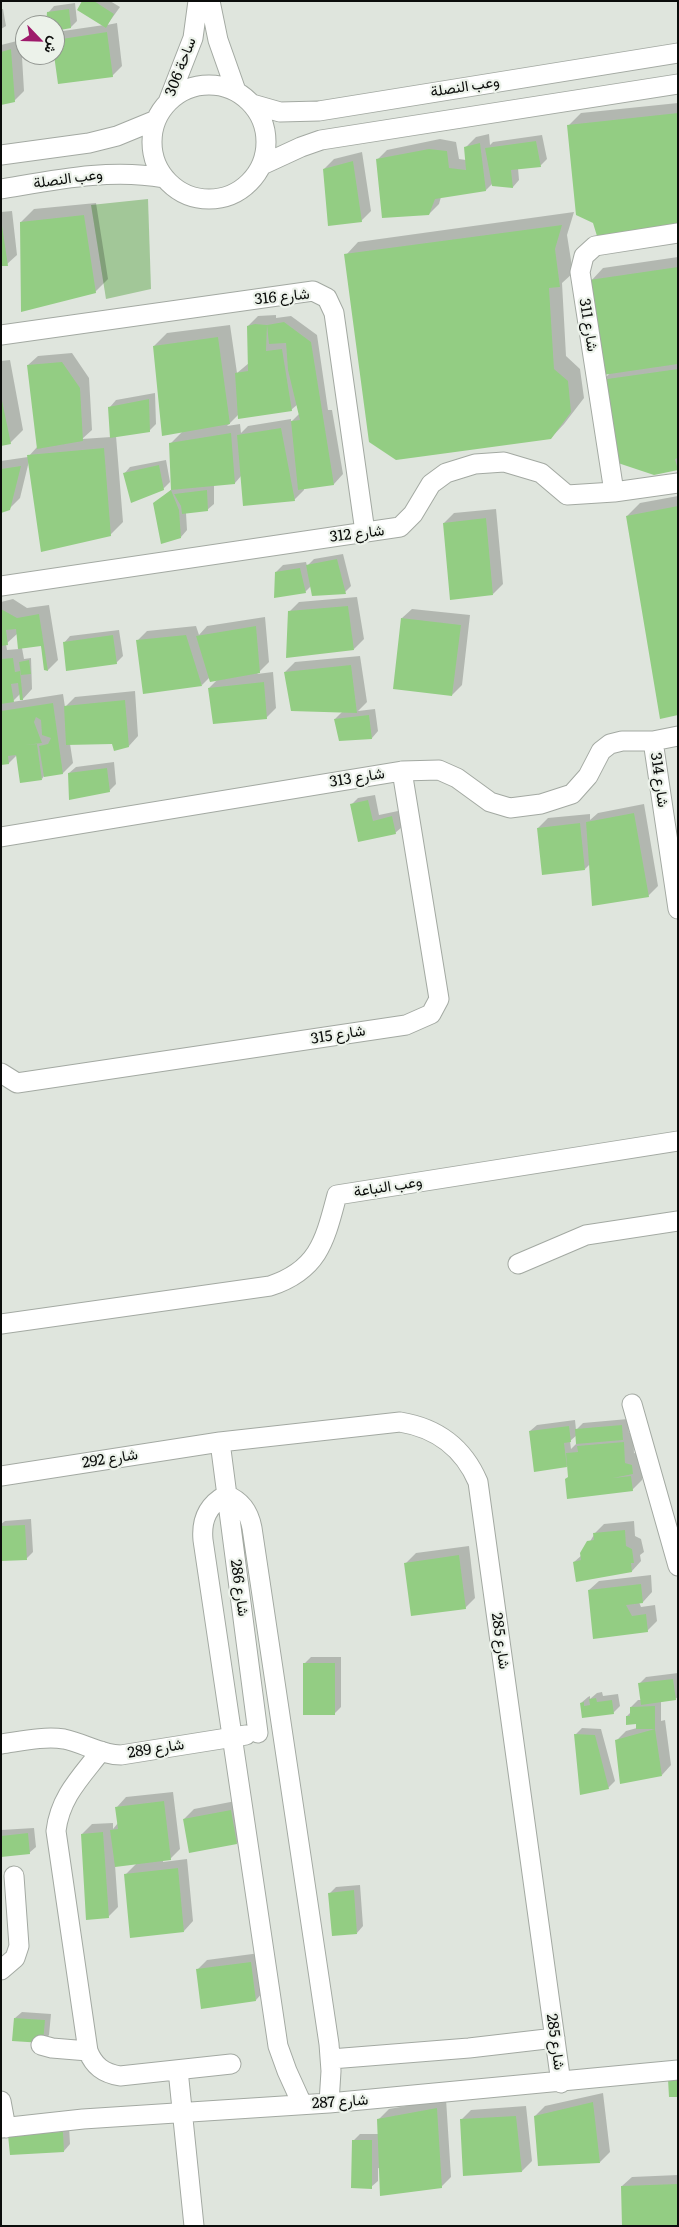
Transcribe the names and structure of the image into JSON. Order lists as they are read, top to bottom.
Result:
{
  "streets": {
    "street": [
      "ساحة 306",
      "وعب النصلة",
      "شارع 316",
      "شارع 311",
      "شارع 312",
      "شارع 313",
      "شارع 314",
      "شارع 315",
      "وعب النباعة",
      "شارع 292",
      "شارع 286",
      "شارع 285",
      "شارع 289",
      "شارع 287"
    ]
  },
  "crossings": [
    ["ساحة 306", "وعب النصلة"],
    ["شارع 316", "شارع 312"],
    ["شارع 311", "شارع 312"],
    ["شارع 313", "شارع 314"],
    ["شارع 313", "شارع 315"],
    ["شارع 292", "شارع 286"],
    ["شارع 292", "شارع 285"],
    ["شارع 286", "شارع 285"],
    ["شارع 286", "شارع 289"],
    ["شارع 285", "شارع 287"]
  ],
  "north": "bottom right"
}
